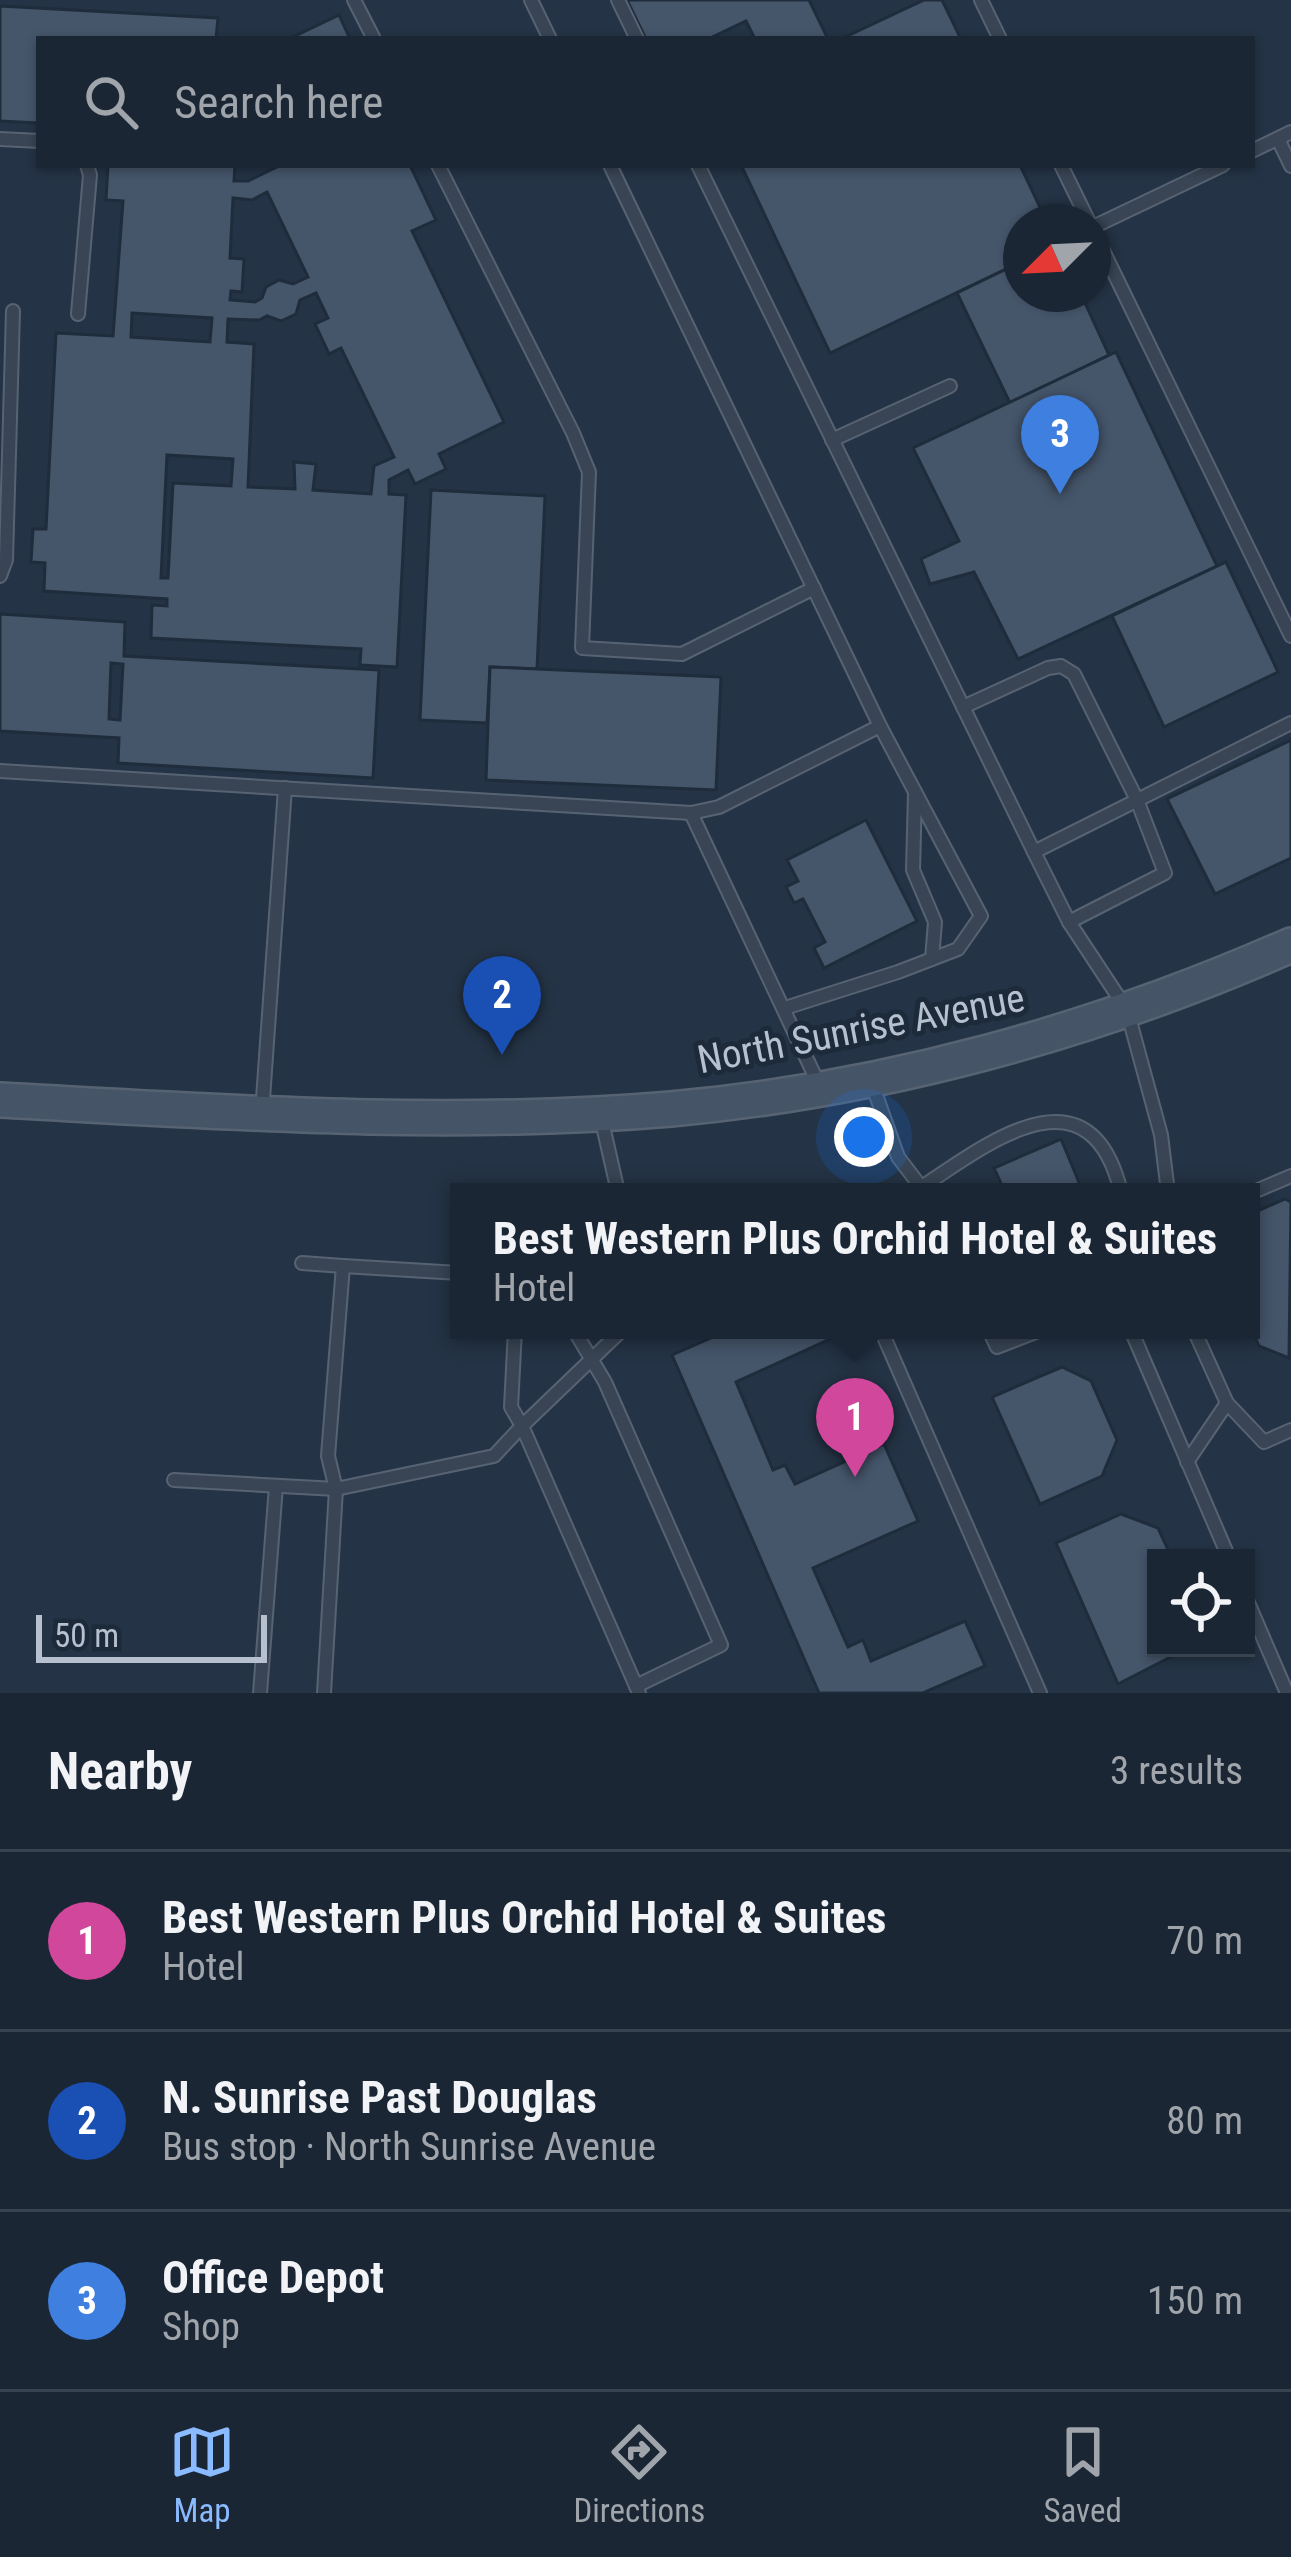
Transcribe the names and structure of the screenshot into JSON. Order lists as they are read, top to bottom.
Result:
{
  "streets": {
    "main road": ["North Sunrise Avenue"]
  },
  "scale_bar": "50 m",
  "north": "bottom left",
  "page": {
    "search": "Search here",
    "pins": ["3", "2", "1"],
    "popup": ["Best Western Plus Orchid Hotel & Suites", "Hotel"],
    "scale": "50 m",
    "heading": ["Nearby", "3 results"],
    "list": [
      {
        "mark": "1",
        "name": "Best Western Plus Orchid Hotel & Suites",
        "note": "Hotel",
        "value": "70 m"
      },
      {
        "mark": "2",
        "name": "N. Sunrise Past Douglas",
        "note": "Bus stop · North Sunrise Avenue",
        "value": "80 m"
      },
      {
        "mark": "3",
        "name": "Office Depot",
        "note": "Shop",
        "value": "150 m"
      }
    ],
    "nav": ["Map", "Directions", "Saved"]
  }
}
